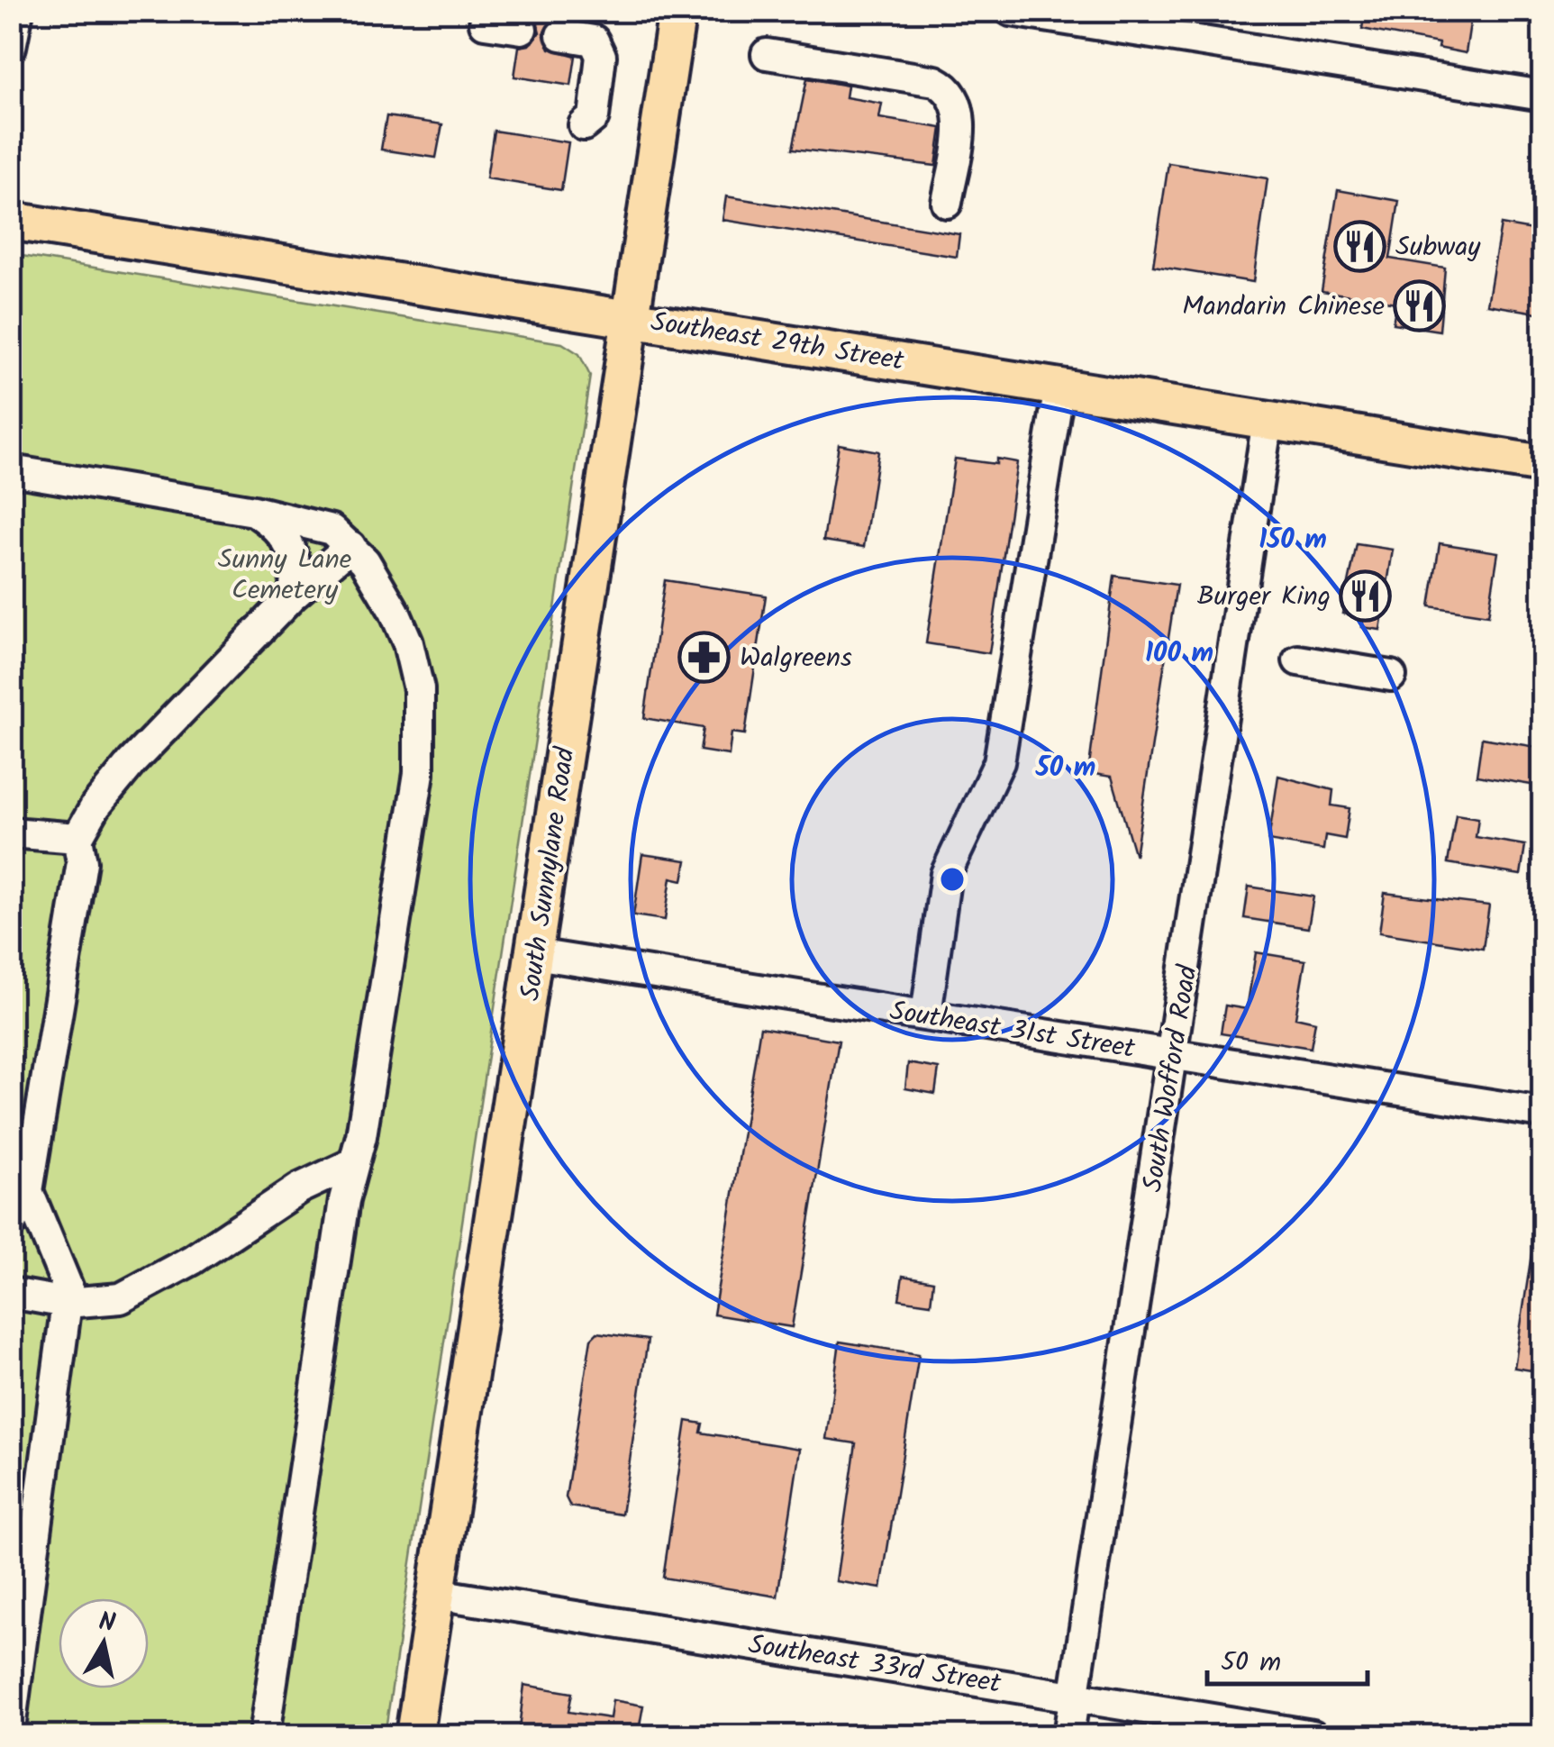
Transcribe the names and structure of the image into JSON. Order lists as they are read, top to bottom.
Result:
{
  "streets": {
    "main road": ["Southeast 29th Street", "South Sunnylane Road"],
    "street": ["Southeast 31st Street", "South Wofford Road", "Southeast 33rd Street"]
  },
  "crossings": [
    ["Southeast 29th Street", "South Sunnylane Road"],
    ["Southeast 29th Street", "South Wofford Road"],
    ["South Sunnylane Road", "Southeast 31st Street"],
    ["South Sunnylane Road", "Southeast 33rd Street"],
    ["Southeast 31st Street", "South Wofford Road"],
    ["South Wofford Road", "Southeast 33rd Street"]
  ],
  "parks": ["Sunny Lane Cemetery"],
  "places": {
    "restaurant": ["Subway", "Mandarin Chinese", "Burger King"],
    "pharmacy": ["Walgreens"]
  },
  "scale_bar": "50 m",
  "north": "top",
  "rings": ["150 m", "100 m", "50 m"]
}
